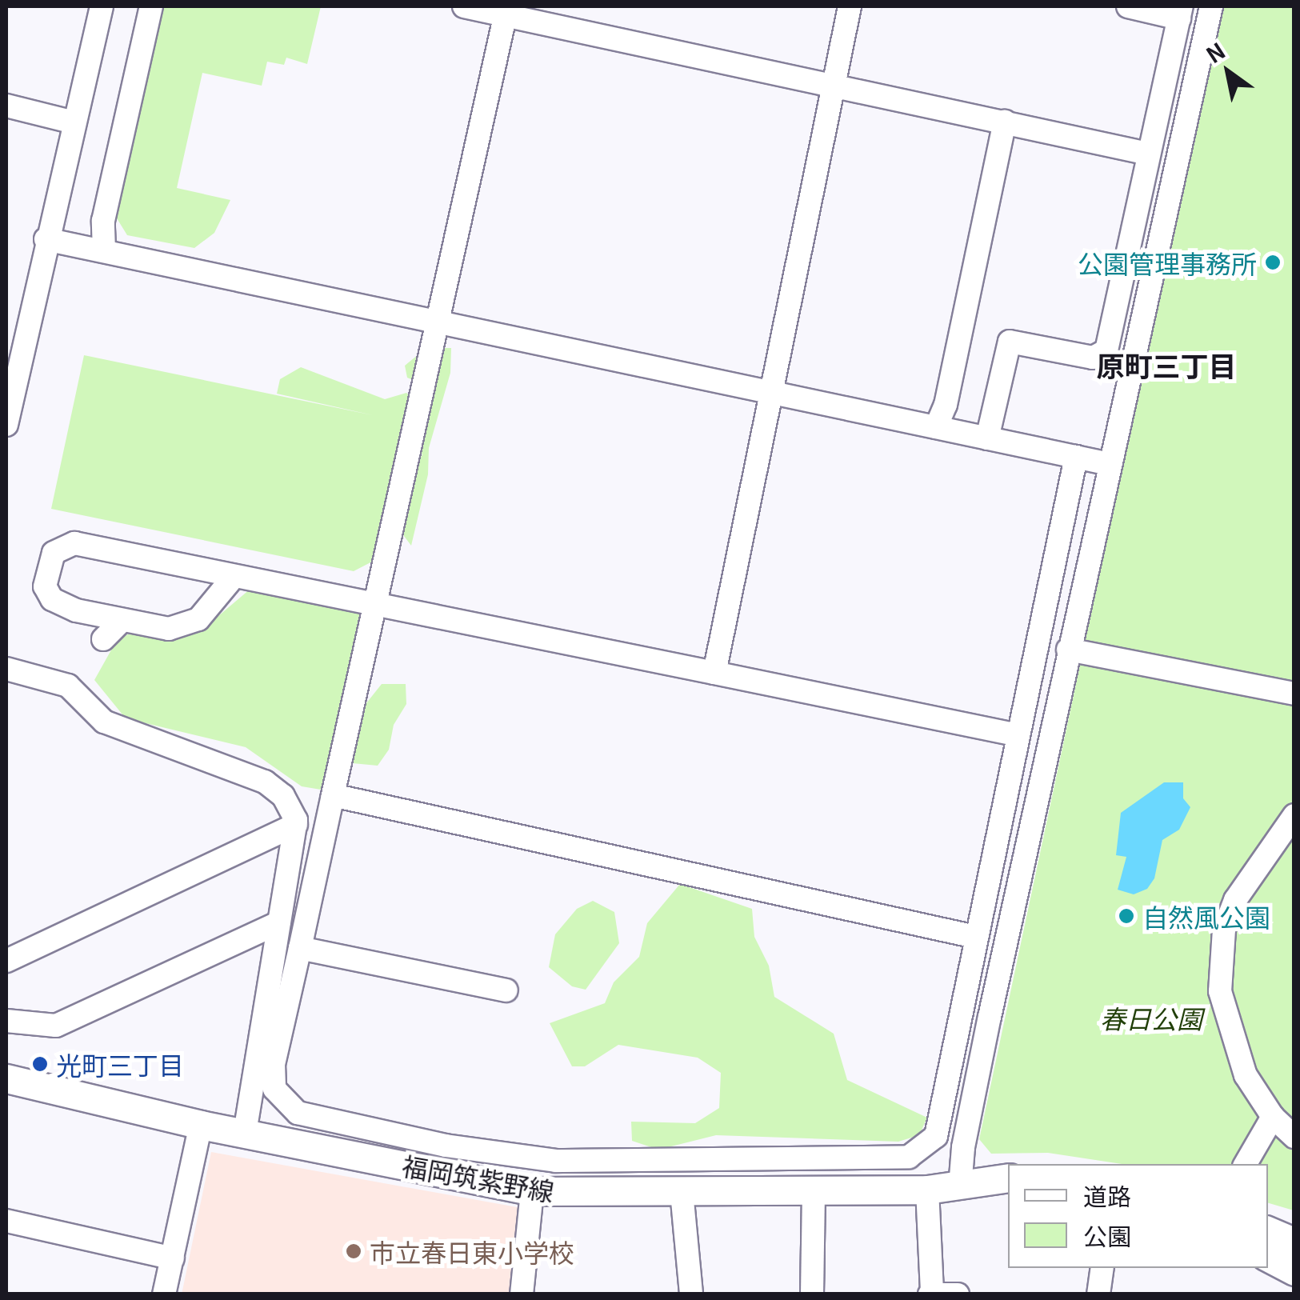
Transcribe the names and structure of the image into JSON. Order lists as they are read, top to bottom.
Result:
{
  "streets": {
    "main road": ["福岡筑紫野線"]
  },
  "districts": ["原町三丁目"],
  "parks": ["春日公園"],
  "places": [
    "公園管理事務所",
    "自然風公園",
    "光町三丁目",
    "市立春日東小学校"
  ],
  "legend": ["道路", "公園"],
  "north": "top left"
}
